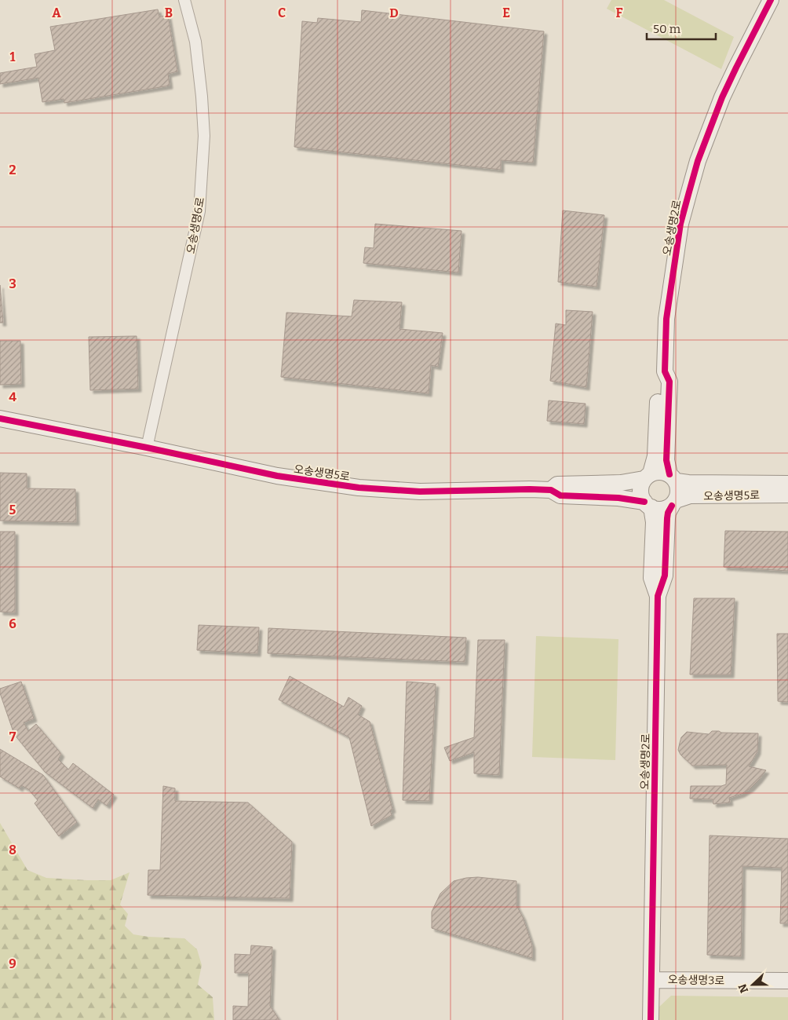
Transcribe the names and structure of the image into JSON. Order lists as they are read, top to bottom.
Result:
{
  "streets": {
    "street": [
      "오송생명6로",
      "오송생명2로",
      "오송생명5로",
      "오송생명3로"
    ]
  },
  "crossings": [
    ["오송생명6로", "오송생명5로"],
    ["오송생명2로", "오송생명5로"],
    ["오송생명2로", "오송생명3로"]
  ],
  "scale_bar": "50 m",
  "north": "left",
  "grid": {
    "columns": [
      "A",
      "B",
      "C",
      "D",
      "E",
      "F"
    ],
    "rows": [
      "1",
      "2",
      "3",
      "4",
      "5",
      "6",
      "7",
      "8",
      "9"
    ]
  }
}
